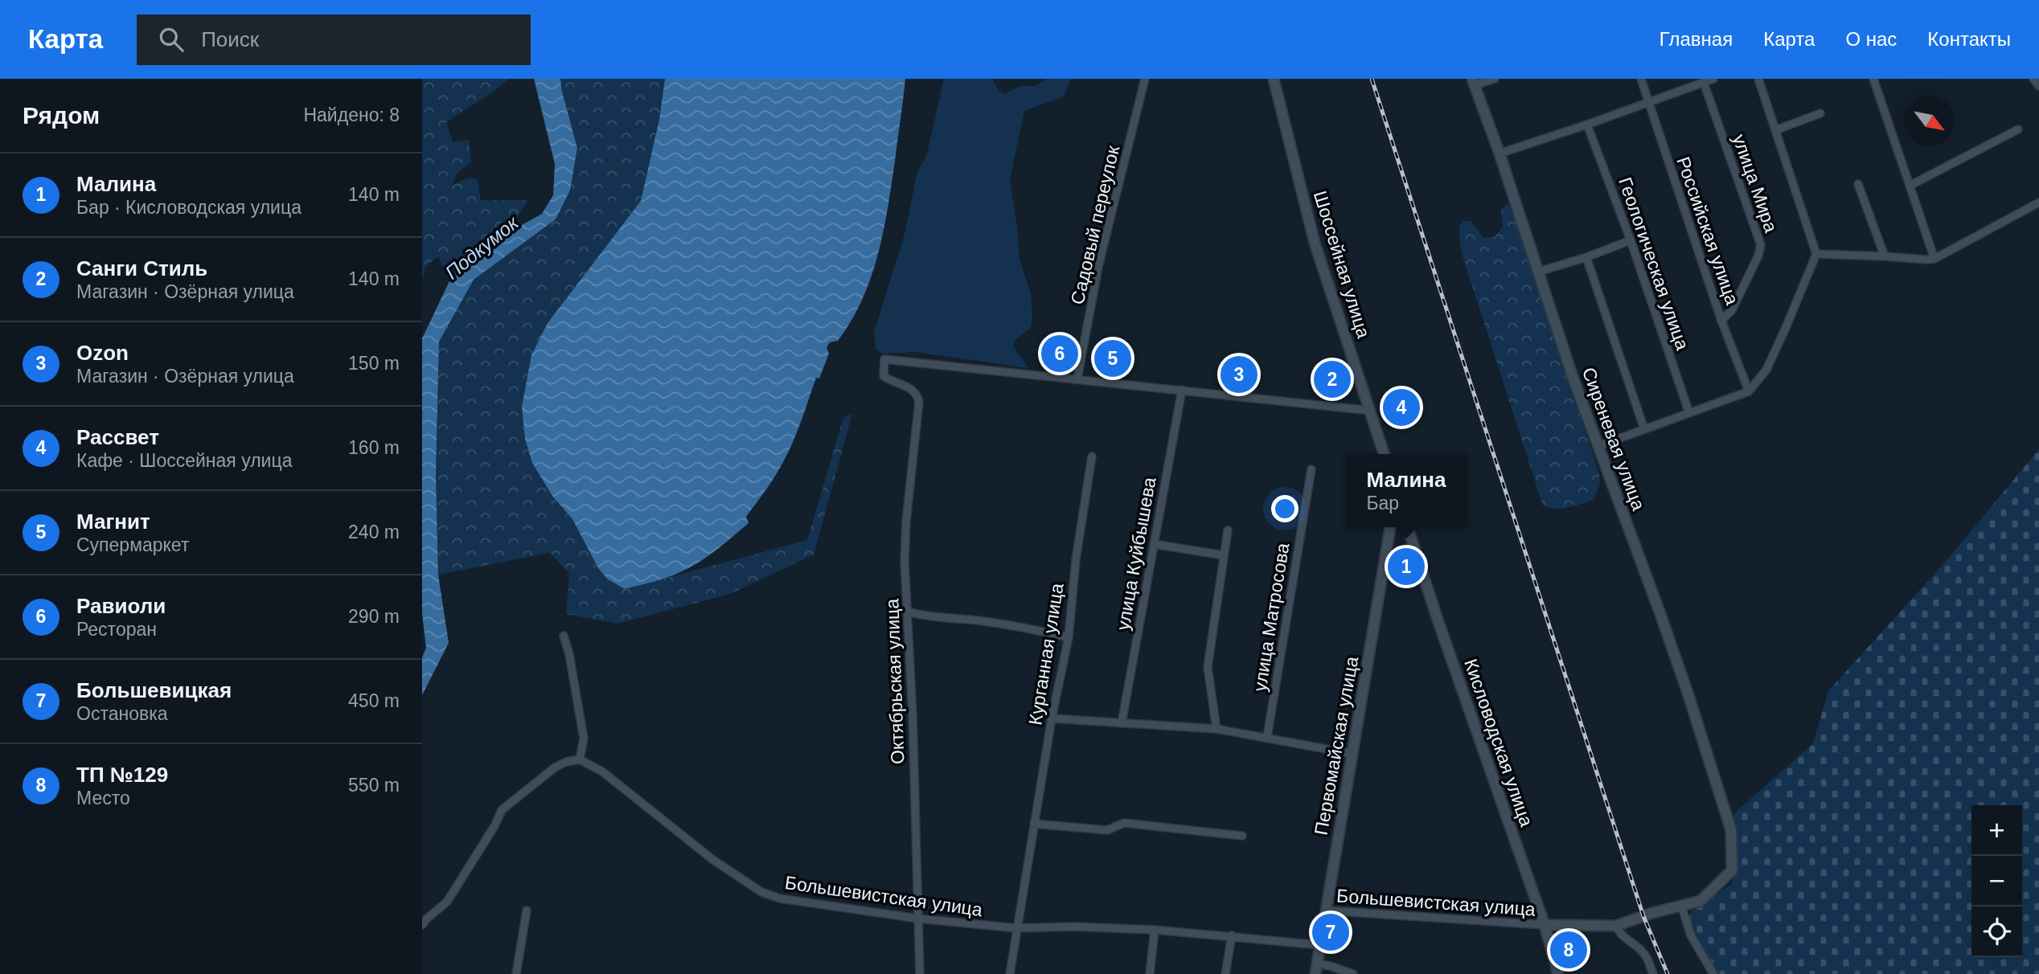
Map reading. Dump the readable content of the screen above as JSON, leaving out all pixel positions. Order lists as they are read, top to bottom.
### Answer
{
  "streets": {
    "street": [
      "улица Мира",
      "Садовый переулок",
      "Российская улица",
      "Геологическая улица",
      "Шоссейная улица",
      "Сиреневая улица",
      "улица Куйбышева",
      "улица Матросова",
      "Курганная улица",
      "Октябрьская улица",
      "Кисловодская улица",
      "Первомайская улица",
      "Большевистская улица"
    ]
  },
  "crossings": [
    ["улица Мира", "Российская улица"],
    ["Садовый переулок", "Октябрьская улица"],
    ["Сиреневая улица", "Кисловодская улица"],
    ["Сиреневая улица", "Большевистская улица"],
    ["Курганная улица", "Большевистская улица"],
    ["Октябрьская улица", "Большевистская улица"],
    ["Кисловодская улица", "Большевистская улица"],
    ["Первомайская улица", "Большевистская улица"]
  ],
  "water": ["Подкумок"],
  "north": "bottom right",
  "page": {
    "header": "Карта",
    "search": "Поиск",
    "nav": [
      "Главная",
      "Карта",
      "О нас",
      "Контакты"
    ],
    "heading": ["Рядом", "Найдено: 8"],
    "list": [
      {
        "mark": "1",
        "name": "Малина",
        "note": "Бар · Кисловодская улица",
        "value": "140 m"
      },
      {
        "mark": "2",
        "name": "Санги Стиль",
        "note": "Магазин · Озёрная улица",
        "value": "140 m"
      },
      {
        "mark": "3",
        "name": "Ozon",
        "note": "Магазин · Озёрная улица",
        "value": "150 m"
      },
      {
        "mark": "4",
        "name": "Рассвет",
        "note": "Кафе · Шоссейная улица",
        "value": "160 m"
      },
      {
        "mark": "5",
        "name": "Магнит",
        "note": "Супермаркет",
        "value": "240 m"
      },
      {
        "mark": "6",
        "name": "Равиоли",
        "note": "Ресторан",
        "value": "290 m"
      },
      {
        "mark": "7",
        "name": "Большевицкая",
        "note": "Остановка",
        "value": "450 m"
      },
      {
        "mark": "8",
        "name": "ТП №129",
        "note": "Место",
        "value": "550 m"
      }
    ],
    "pins": [
      "6",
      "5",
      "3",
      "2",
      "4",
      "1",
      "7",
      "8"
    ],
    "popup": ["Малина", "Бар"],
    "map_buttons": ["+", "−"]
  }
}
